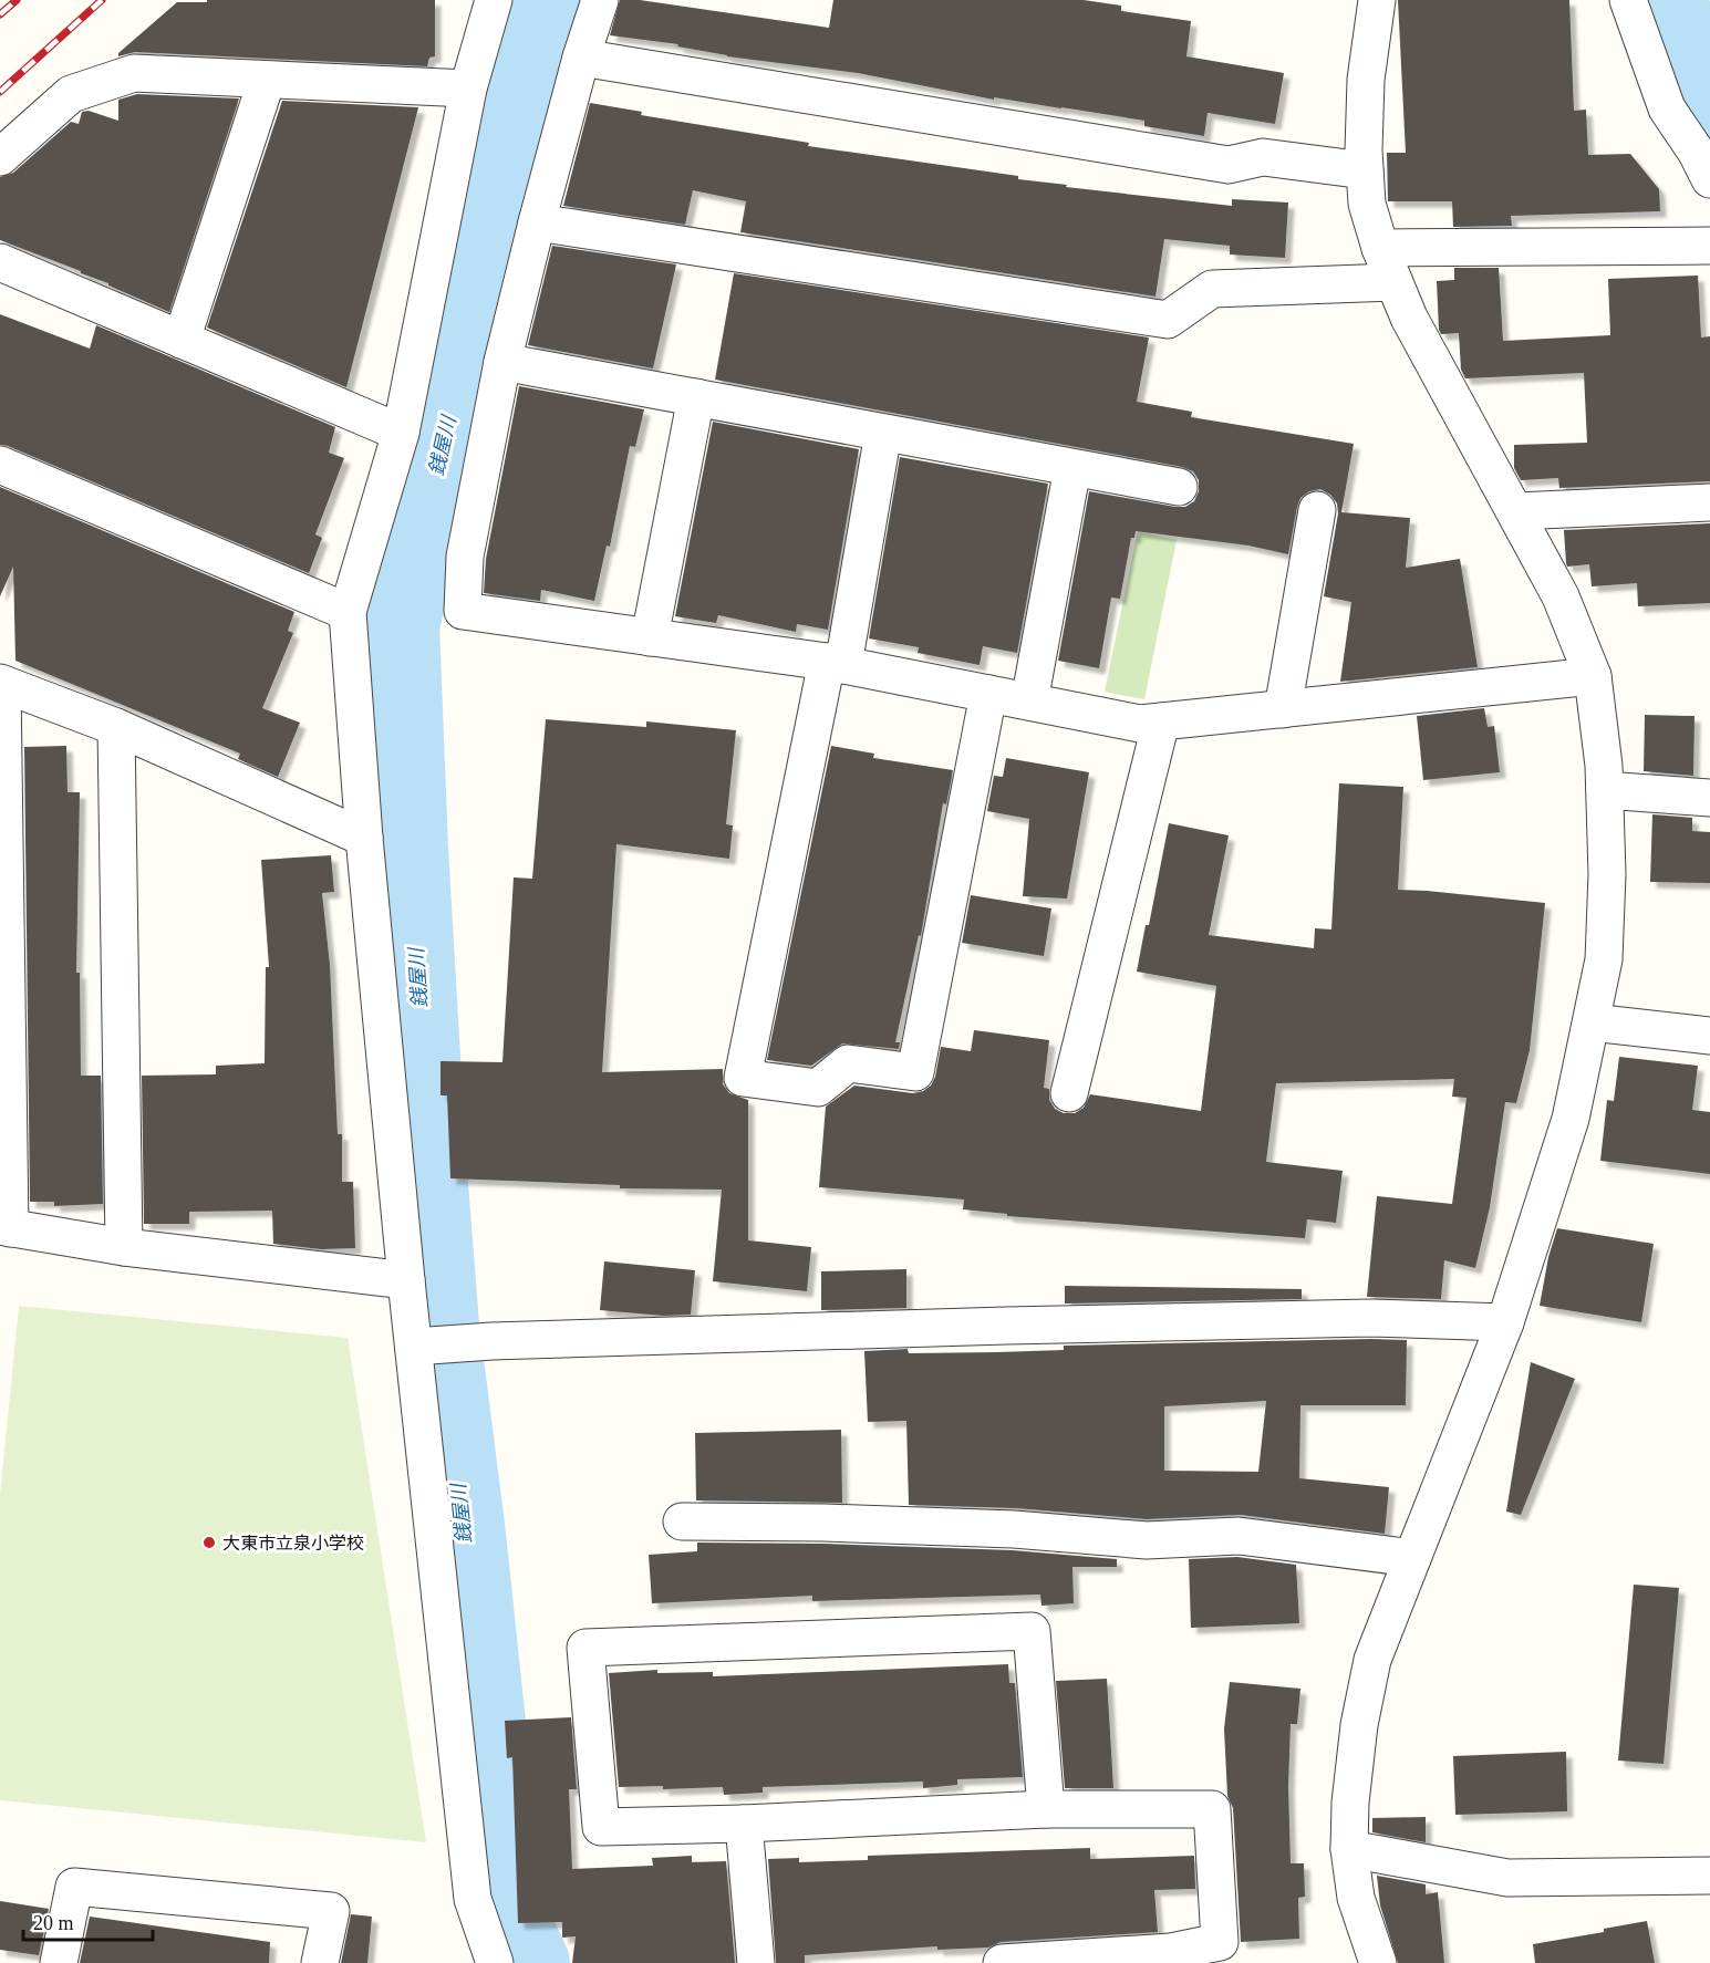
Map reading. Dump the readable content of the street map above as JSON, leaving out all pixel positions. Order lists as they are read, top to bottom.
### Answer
{
  "water": ["銭屋川"],
  "places": ["大東市立泉小学校"],
  "scale_bar": "20 m"
}
